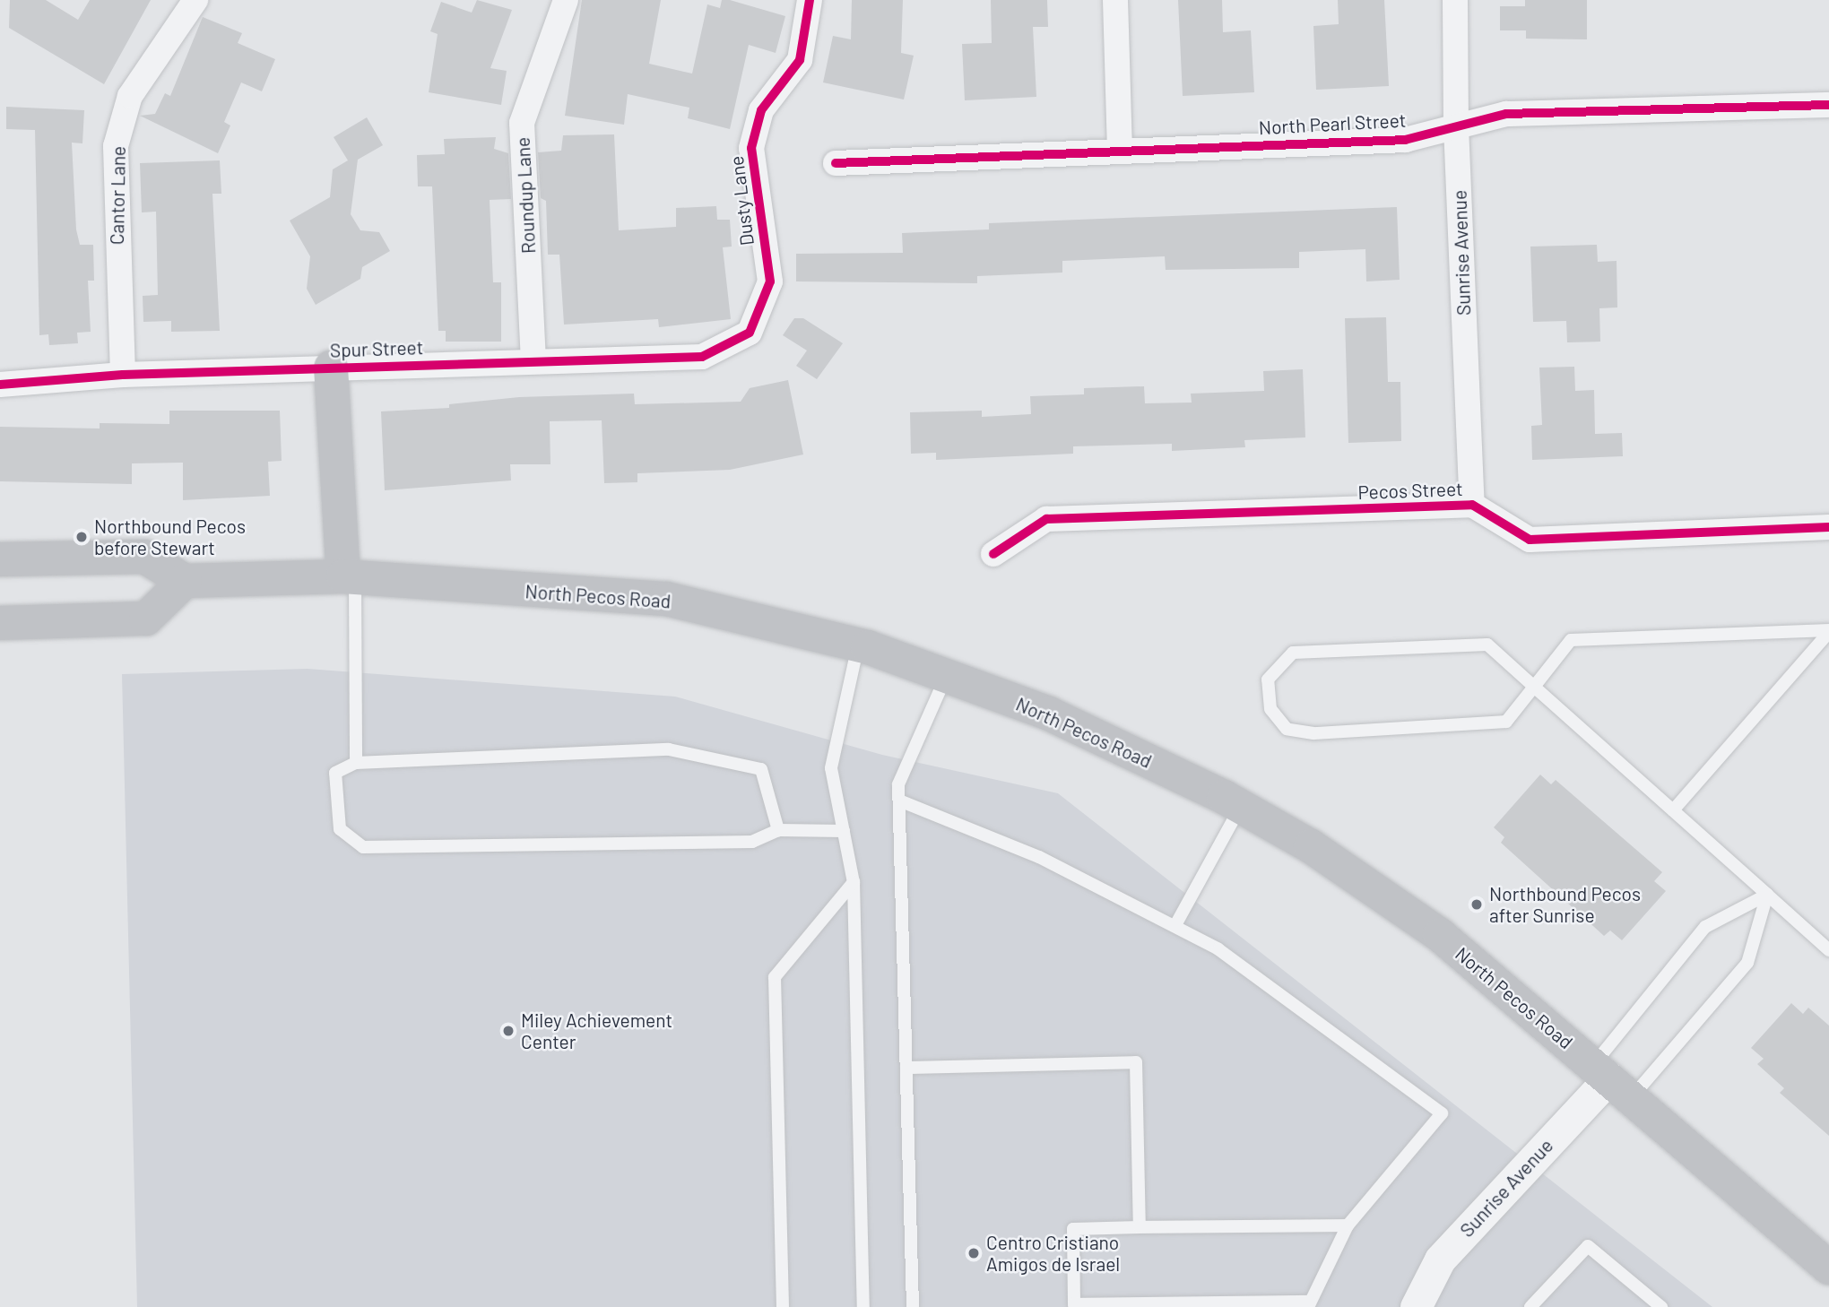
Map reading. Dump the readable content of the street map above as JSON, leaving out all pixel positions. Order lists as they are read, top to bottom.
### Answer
{
  "streets": {
    "main road": ["North Pecos Road"],
    "street": [
      "North Pearl Street",
      "Cantor Lane",
      "Roundup Lane",
      "Dusty Lane",
      "Sunrise Avenue",
      "Spur Street",
      "Pecos Street"
    ]
  },
  "crossings": [
    ["North Pearl Street", "Sunrise Avenue"],
    ["Cantor Lane", "Spur Street"],
    ["Roundup Lane", "Spur Street"],
    ["Dusty Lane", "Spur Street"],
    ["Sunrise Avenue", "Pecos Street"],
    ["Sunrise Avenue", "North Pecos Road"]
  ],
  "places": [
    "Northbound Pecos before Stewart",
    "Northbound Pecos after Sunrise",
    "Miley Achievement Center",
    "Centro Cristiano Amigos de Israel"
  ]
}
